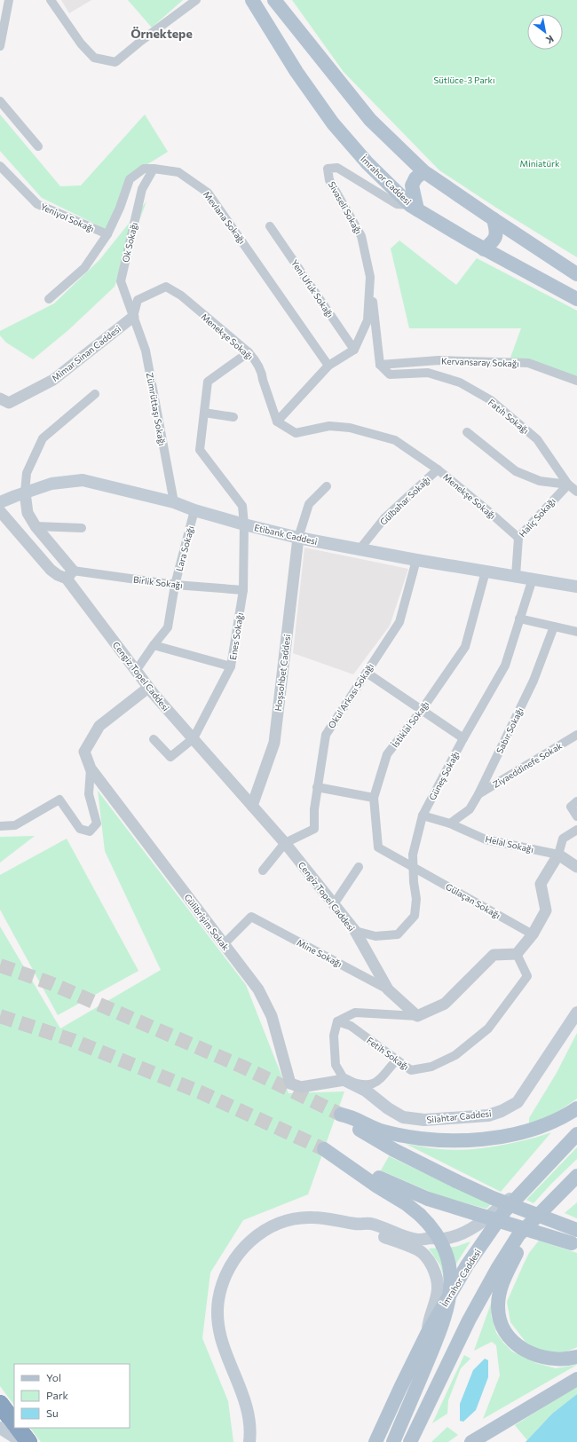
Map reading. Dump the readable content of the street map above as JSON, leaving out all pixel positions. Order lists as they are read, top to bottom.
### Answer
{
  "streets": {
    "main road": ["İmrahor Caddesi", "Etibank Caddesi", "Silahtar Caddesi"],
    "street": [
      "Sivaseli Sokağı",
      "Yeniyol Sokağı",
      "Mevlana Sokağı",
      "Ok Sokağı",
      "Yeni Ufuk Sokağı",
      "Menekşe Sokağı",
      "Mimar Sinan Caddesi",
      "Kervansaray Sokağı",
      "Zümrüttaşı Sokağı",
      "Fatıh Sokağı",
      "Gülbahar Sokağı",
      "Haliç Sokağı",
      "Lara Sokağı",
      "Birlik Sokağı",
      "Enes Sokağı",
      "Hoşsohbet Caddesi",
      "Cengiz Topel Caddesi",
      "Okul Arkası Sokağı",
      "İstiklal Sokağı",
      "Sabır Sokağı",
      "Ziyaeddinefe Sokak",
      "Güneş Sokağı",
      "Helal Sokağı",
      "Gülaçan Sokağı",
      "Gülibrişim Sokak",
      "Mine Sokağı",
      "Fetih Sokağı"
    ]
  },
  "crossings": [
    ["İmrahor Caddesi", "Sivaseli Sokağı"],
    ["Sivaseli Sokağı", "Yeni Ufuk Sokağı"],
    ["Yeniyol Sokağı", "Mevlana Sokağı"],
    ["Mevlana Sokağı", "Ok Sokağı"],
    ["Ok Sokağı", "Menekşe Sokağı"],
    ["Ok Sokağı", "Mimar Sinan Caddesi"],
    ["Ok Sokağı", "Zümrüttaşı Sokağı"],
    ["Menekşe Sokağı", "Mimar Sinan Caddesi"],
    ["Menekşe Sokağı", "Zümrüttaşı Sokağı"],
    ["Menekşe Sokağı", "Gülbahar Sokağı"],
    ["Menekşe Sokağı", "Haliç Sokağı"],
    ["Menekşe Sokağı", "Enes Sokağı"],
    ["Mimar Sinan Caddesi", "Zümrüttaşı Sokağı"],
    ["Kervansaray Sokağı", "Fatıh Sokağı"],
    ["Zümrüttaşı Sokağı", "Etibank Caddesi"],
    ["Fatıh Sokağı", "Haliç Sokağı"],
    ["Gülbahar Sokağı", "Etibank Caddesi"],
    ["Haliç Sokağı", "Etibank Caddesi"],
    ["Etibank Caddesi", "Lara Sokağı"],
    ["Etibank Caddesi", "Enes Sokağı"],
    ["Etibank Caddesi", "Hoşsohbet Caddesi"],
    ["Etibank Caddesi", "Cengiz Topel Caddesi"],
    ["Etibank Caddesi", "Okul Arkası Sokağı"],
    ["Etibank Caddesi", "İstiklal Sokağı"],
    ["Etibank Caddesi", "Güneş Sokağı"],
    ["Lara Sokağı", "Birlik Sokağı"],
    ["Lara Sokağı", "Cengiz Topel Caddesi"],
    ["Birlik Sokağı", "Enes Sokağı"],
    ["Birlik Sokağı", "Cengiz Topel Caddesi"],
    ["Enes Sokağı", "Cengiz Topel Caddesi"],
    ["Hoşsohbet Caddesi", "Cengiz Topel Caddesi"],
    ["Cengiz Topel Caddesi", "Okul Arkası Sokağı"],
    ["Cengiz Topel Caddesi", "Güneş Sokağı"],
    ["Cengiz Topel Caddesi", "Gülibrişim Sokak"],
    ["Cengiz Topel Caddesi", "Mine Sokağı"],
    ["İstiklal Sokağı", "Güneş Sokağı"],
    ["İstiklal Sokağı", "Gülaçan Sokağı"],
    ["Sabır Sokağı", "Ziyaeddinefe Sokak"],
    ["Sabır Sokağı", "Helal Sokağı"],
    ["Güneş Sokağı", "Helal Sokağı"],
    ["Güneş Sokağı", "Gülaçan Sokağı"],
    ["Gülibrişim Sokak", "Mine Sokağı"],
    ["Gülibrişim Sokak", "Fetih Sokağı"],
    ["Gülibrişim Sokak", "Silahtar Caddesi"]
  ],
  "districts": ["Örnektepe"],
  "parks": ["Sütlüce-3 Parkı", "Miniatürk"],
  "legend": ["Yol", "Park", "Su"],
  "north": "bottom right"
}
